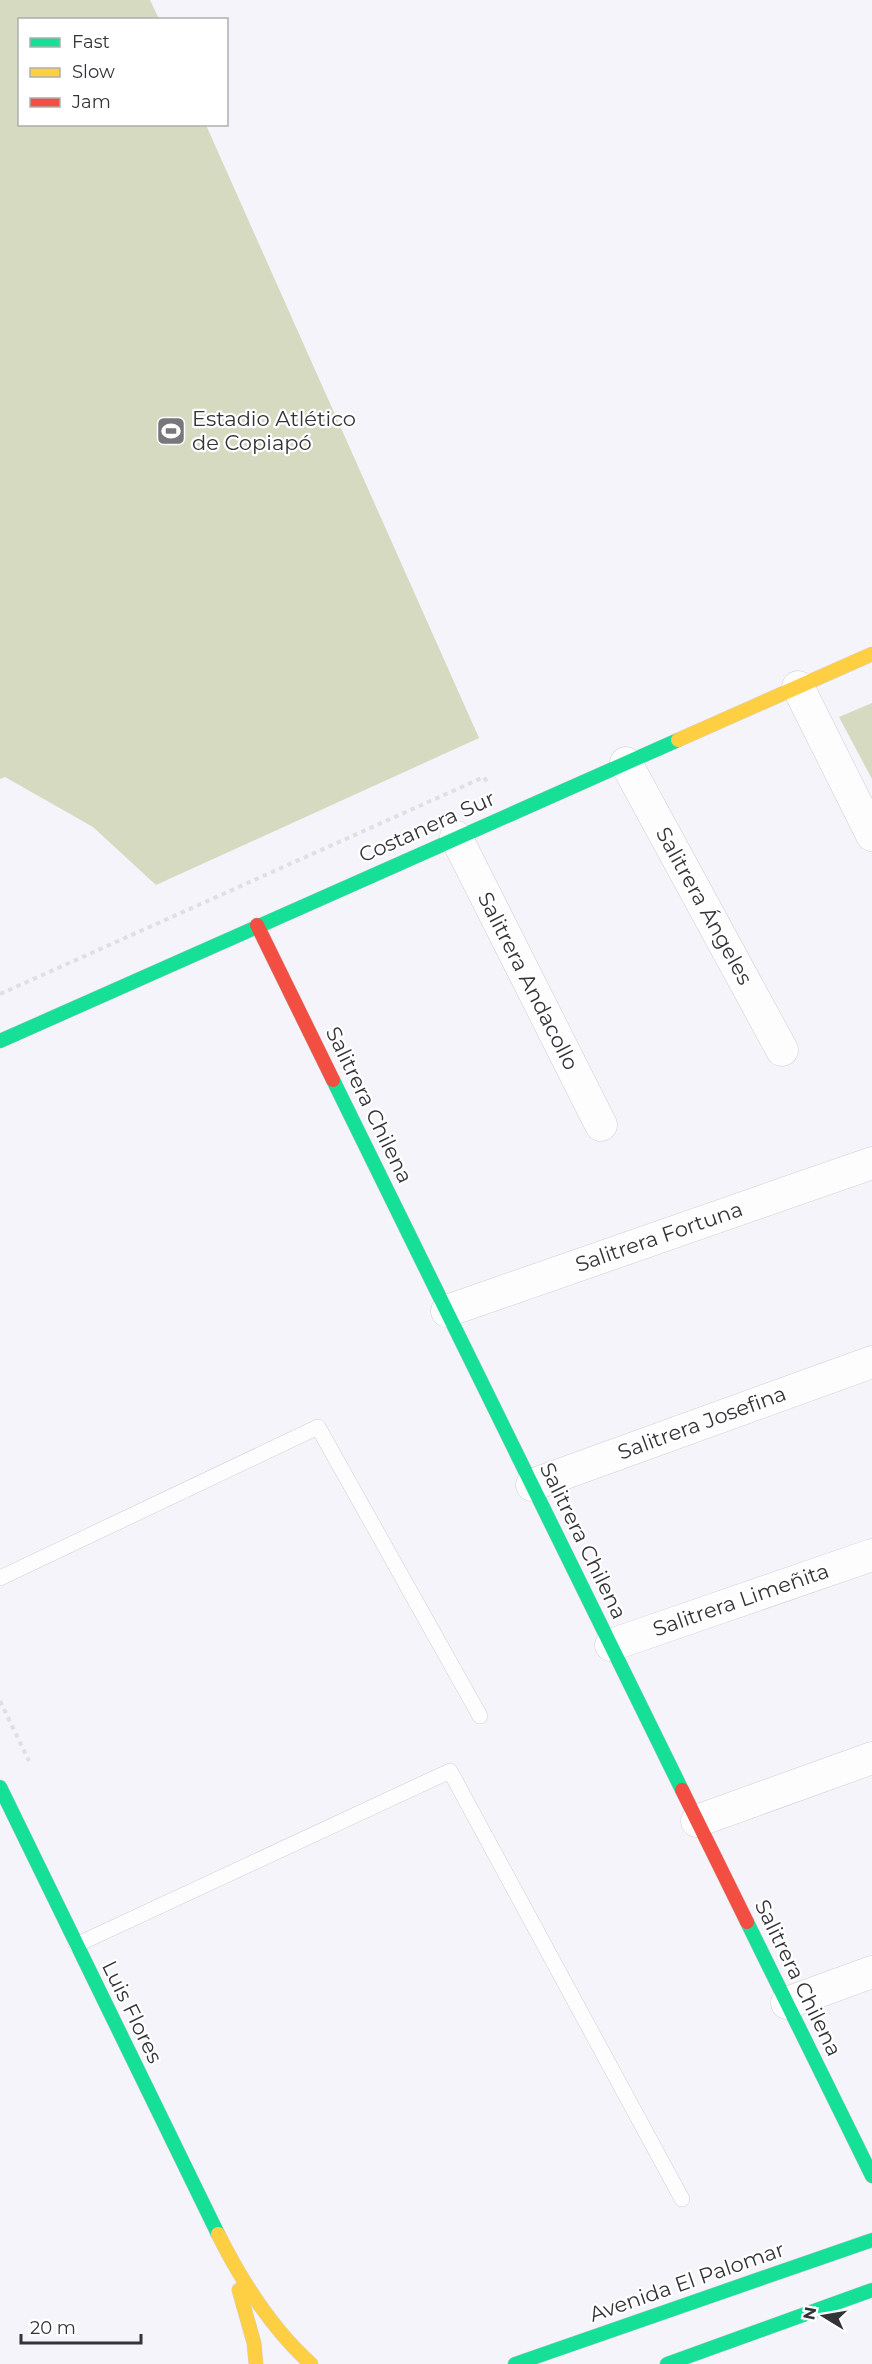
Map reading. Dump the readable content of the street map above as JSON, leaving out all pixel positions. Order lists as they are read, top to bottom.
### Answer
{
  "streets": {
    "street": [
      "Costanera Sur",
      "Salitrera Ángeles",
      "Salitrera Andacollo",
      "Salitrera Chilena",
      "Salitrera Fortuna",
      "Salitrera Josefina",
      "Salitrera Limeñita",
      "Luis Flores",
      "Avenida El Palomar"
    ]
  },
  "crossings": [
    ["Costanera Sur", "Salitrera Ángeles"],
    ["Costanera Sur", "Salitrera Andacollo"],
    ["Costanera Sur", "Salitrera Chilena"],
    ["Salitrera Chilena", "Salitrera Fortuna"],
    ["Salitrera Chilena", "Salitrera Josefina"],
    ["Salitrera Chilena", "Salitrera Limeñita"]
  ],
  "places": {
    "sports": ["Estadio Atlético de Copiapó"]
  },
  "legend": ["Fast", "Slow", "Jam"],
  "scale_bar": "20 m",
  "north": "left"
}
